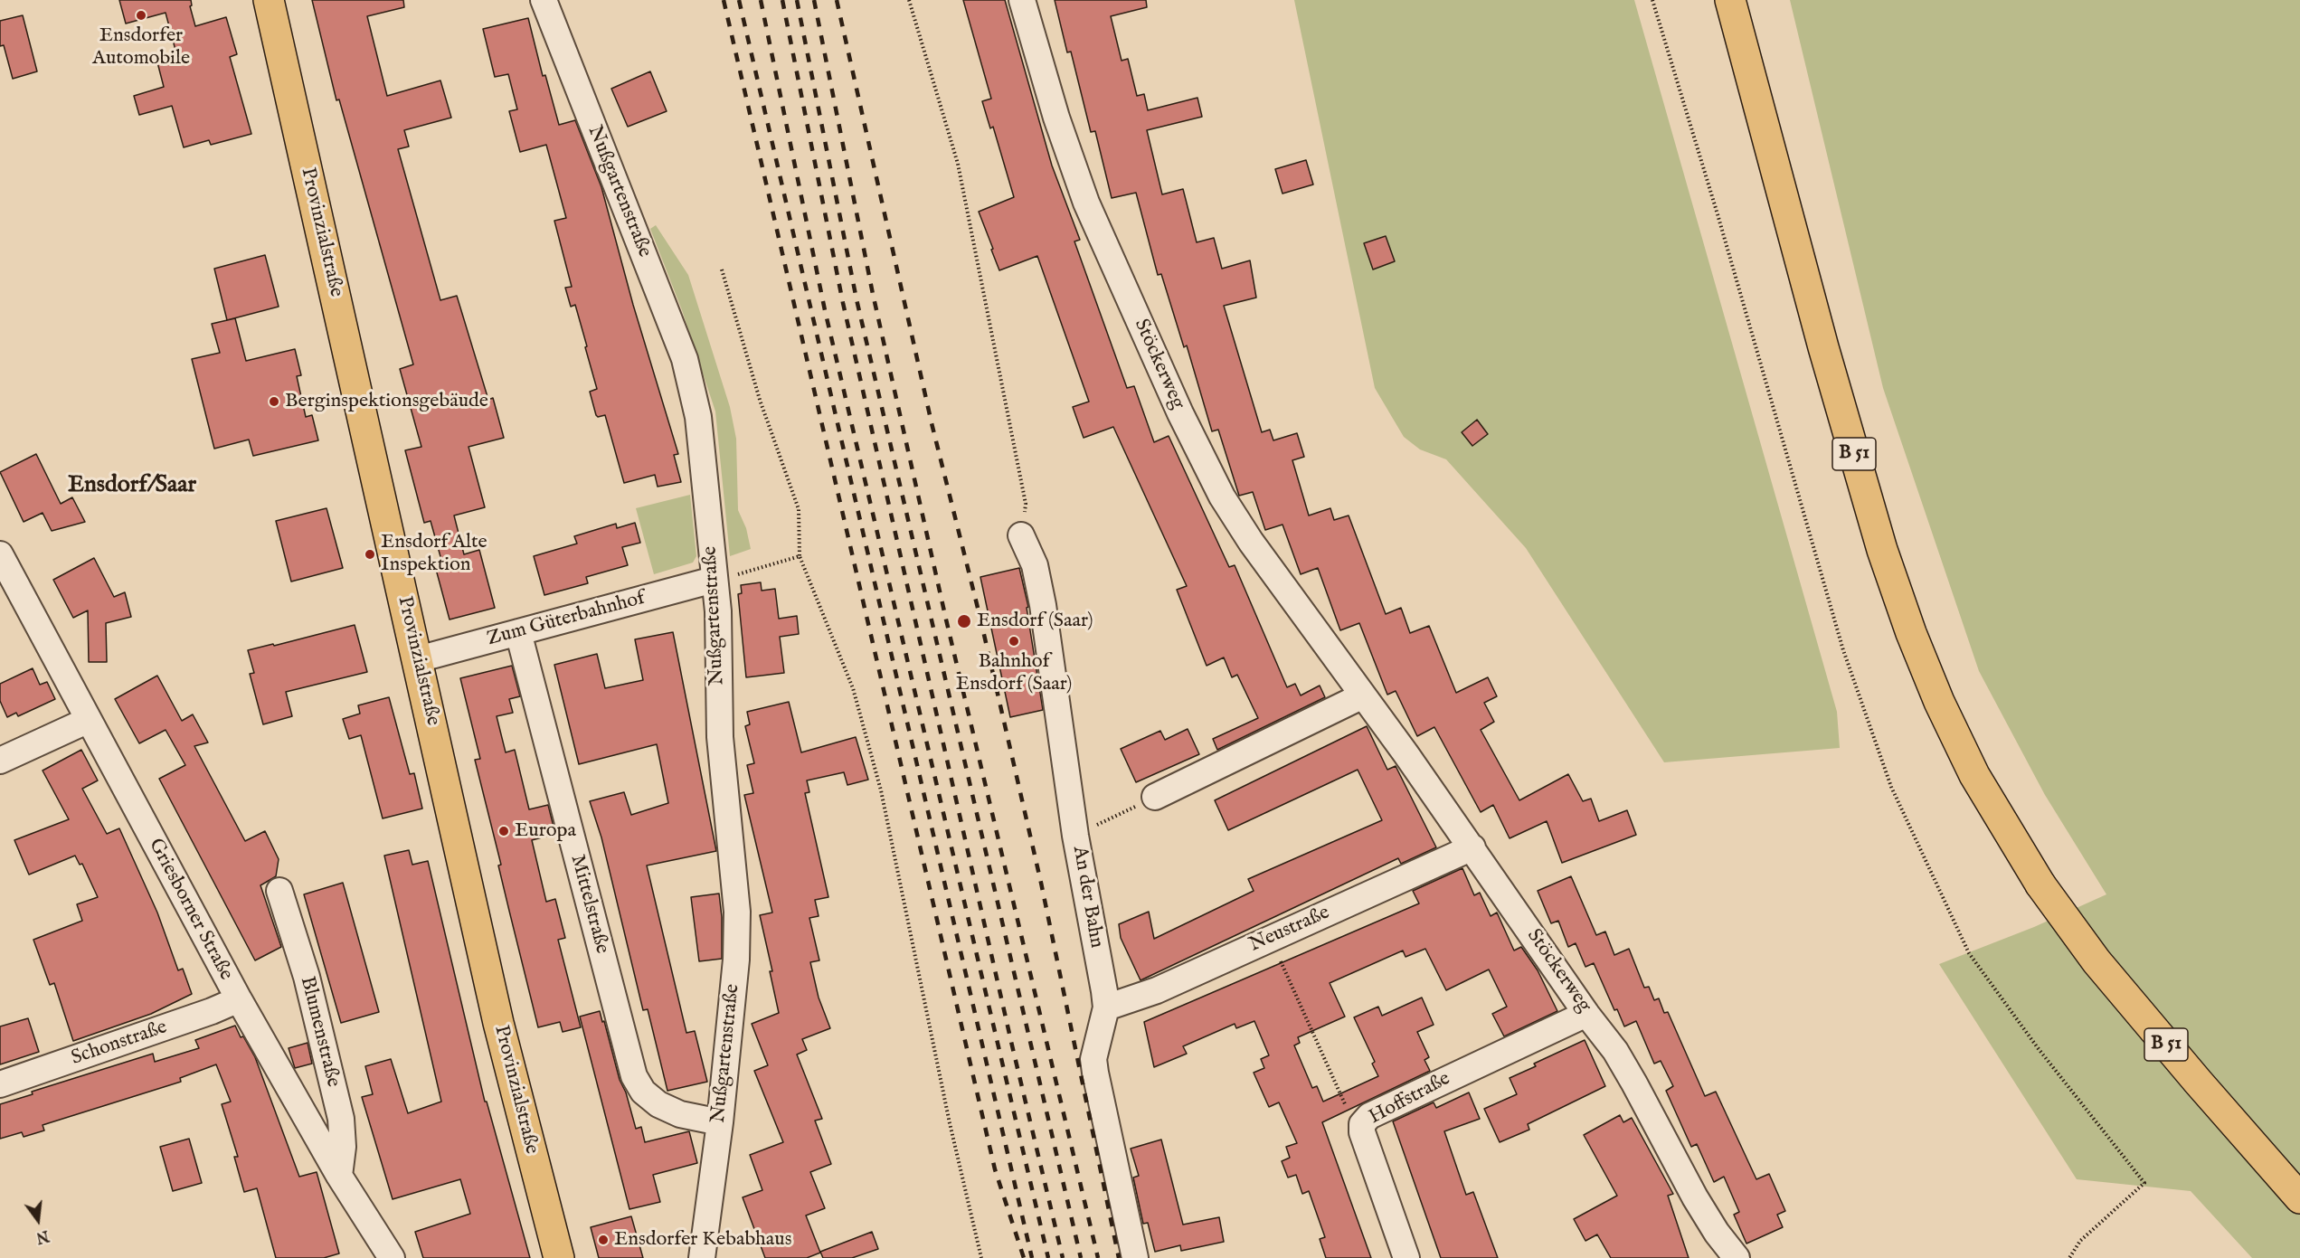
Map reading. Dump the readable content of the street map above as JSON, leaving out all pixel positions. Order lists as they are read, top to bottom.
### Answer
{
  "streets": {
    "main road": ["Provinzialstraße", "B 51"],
    "street": [
      "Nußgartenstraße",
      "Stöckerweg",
      "Zum Güterbahnhof",
      "An der Bahn",
      "Mittelstraße",
      "Griesborner Straße",
      "Neustraße",
      "Blumenstraße",
      "Schonstraße",
      "Hoffstraße"
    ]
  },
  "crossings": [
    ["Nußgartenstraße", "Zum Güterbahnhof"],
    ["Nußgartenstraße", "Mittelstraße"],
    ["Provinzialstraße", "Zum Güterbahnhof"],
    ["Stöckerweg", "Neustraße"],
    ["Stöckerweg", "Hoffstraße"],
    ["Zum Güterbahnhof", "Mittelstraße"],
    ["An der Bahn", "Neustraße"],
    ["Griesborner Straße", "Blumenstraße"],
    ["Griesborner Straße", "Schonstraße"]
  ],
  "districts": ["Ensdorf/Saar"],
  "places": [
    "Ensdorfer Automobile",
    "Berginspektionsgebäude",
    "Ensdorf Alte Inspektion",
    "Ensdorf (Saar)",
    "Bahnhof Ensdorf (Saar)",
    "Europa",
    "Ensdorfer Kebabhaus"
  ],
  "north": "bottom"
}
